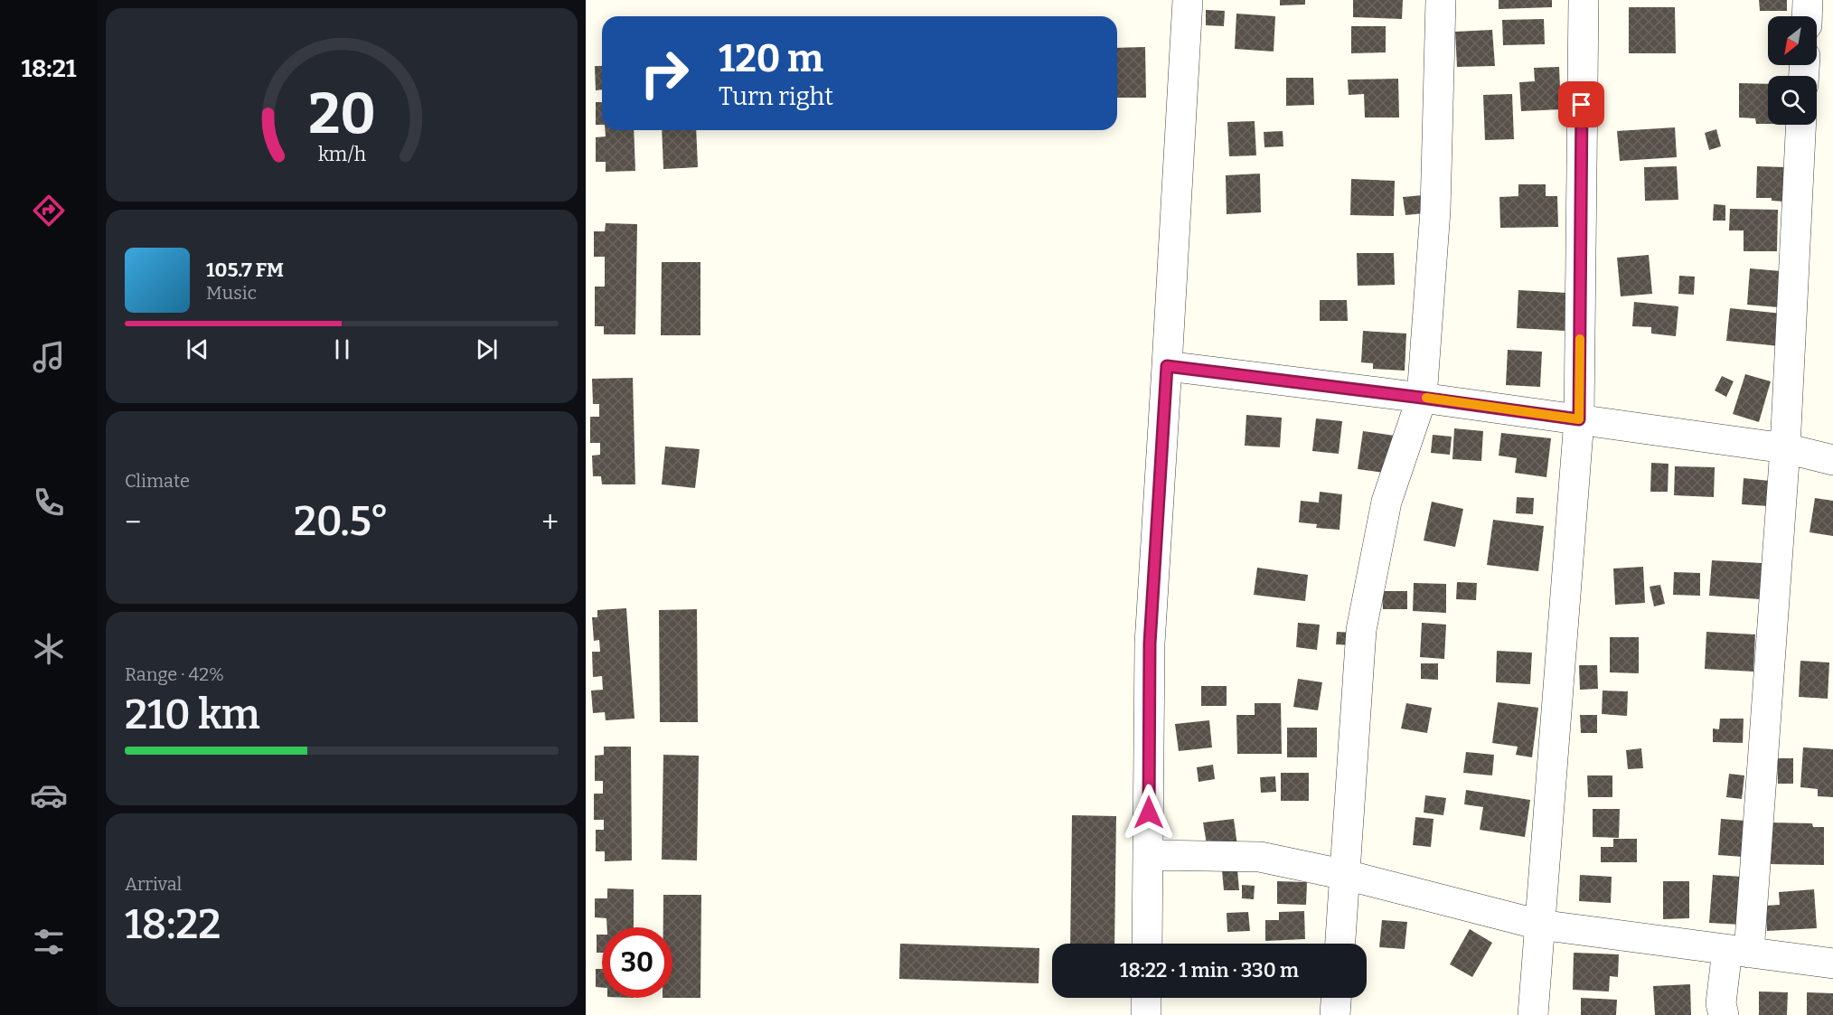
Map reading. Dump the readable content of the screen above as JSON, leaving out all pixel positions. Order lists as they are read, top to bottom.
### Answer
{
  "north": "bottom left",
  "page": {
    "tabs": "18:21",
    "turn": ["120 m", "Turn right"],
    "song": ["105.7 FM", "Music"],
    "tile": [
      "Climate",
      ["Range · 42%", "210 km"],
      ["Arrival", "18:22"]
    ],
    "heat": ["−", "20.5°", "+"],
    "limit": "30",
    "trip": "18:22 · 1 min · 330 m",
    "gauge": ["20", "km/h"]
  }
}
